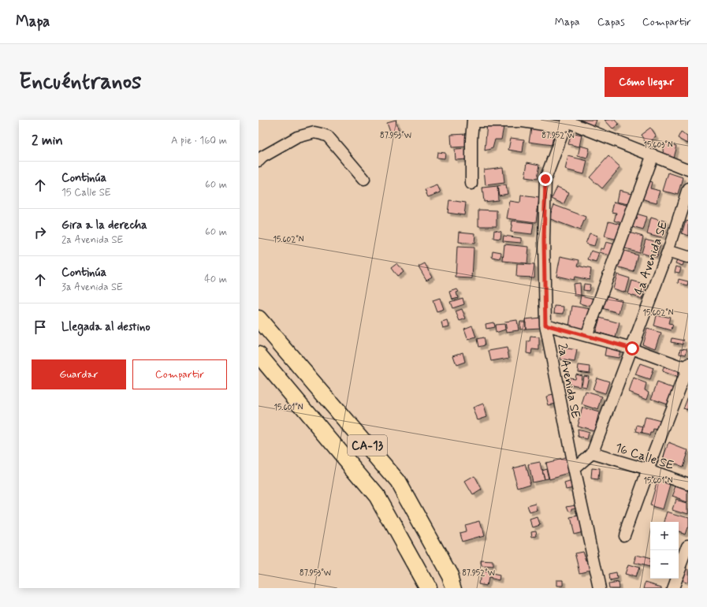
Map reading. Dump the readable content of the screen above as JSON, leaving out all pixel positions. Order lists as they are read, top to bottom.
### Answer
{
  "streets": {
    "highway": ["CA-13"],
    "street": ["4a Avenida SE", "2a Avenida SE", "16 Calle SE"]
  },
  "crossings": [
    ["4a Avenida SE", "2a Avenida SE"],
    ["4a Avenida SE", "16 Calle SE"]
  ],
  "page": {
    "header": "Mapa",
    "nav": ["Mapa", "Capas", "Compartir"],
    "buttons": [
      "Cómo llegar",
      ["Guardar", "Compartir"]
    ],
    "title": "Encuéntranos",
    "heading": ["2 min", "A pie · 160 m"],
    "list": [
      ["Continúa", "15 Calle SE", "60 m"],
      ["Gira a la derecha", "2a Avenida SE", "60 m"],
      ["Continúa", "3a Avenida SE", "40 m"],
      "Llegada al destino"
    ],
    "map_buttons": ["+", "−"]
  },
  "coordinates": [
    "87.953°W",
    "87.952°W",
    "15.603°N",
    "15.602°N",
    "15.601°N"
  ]
}
